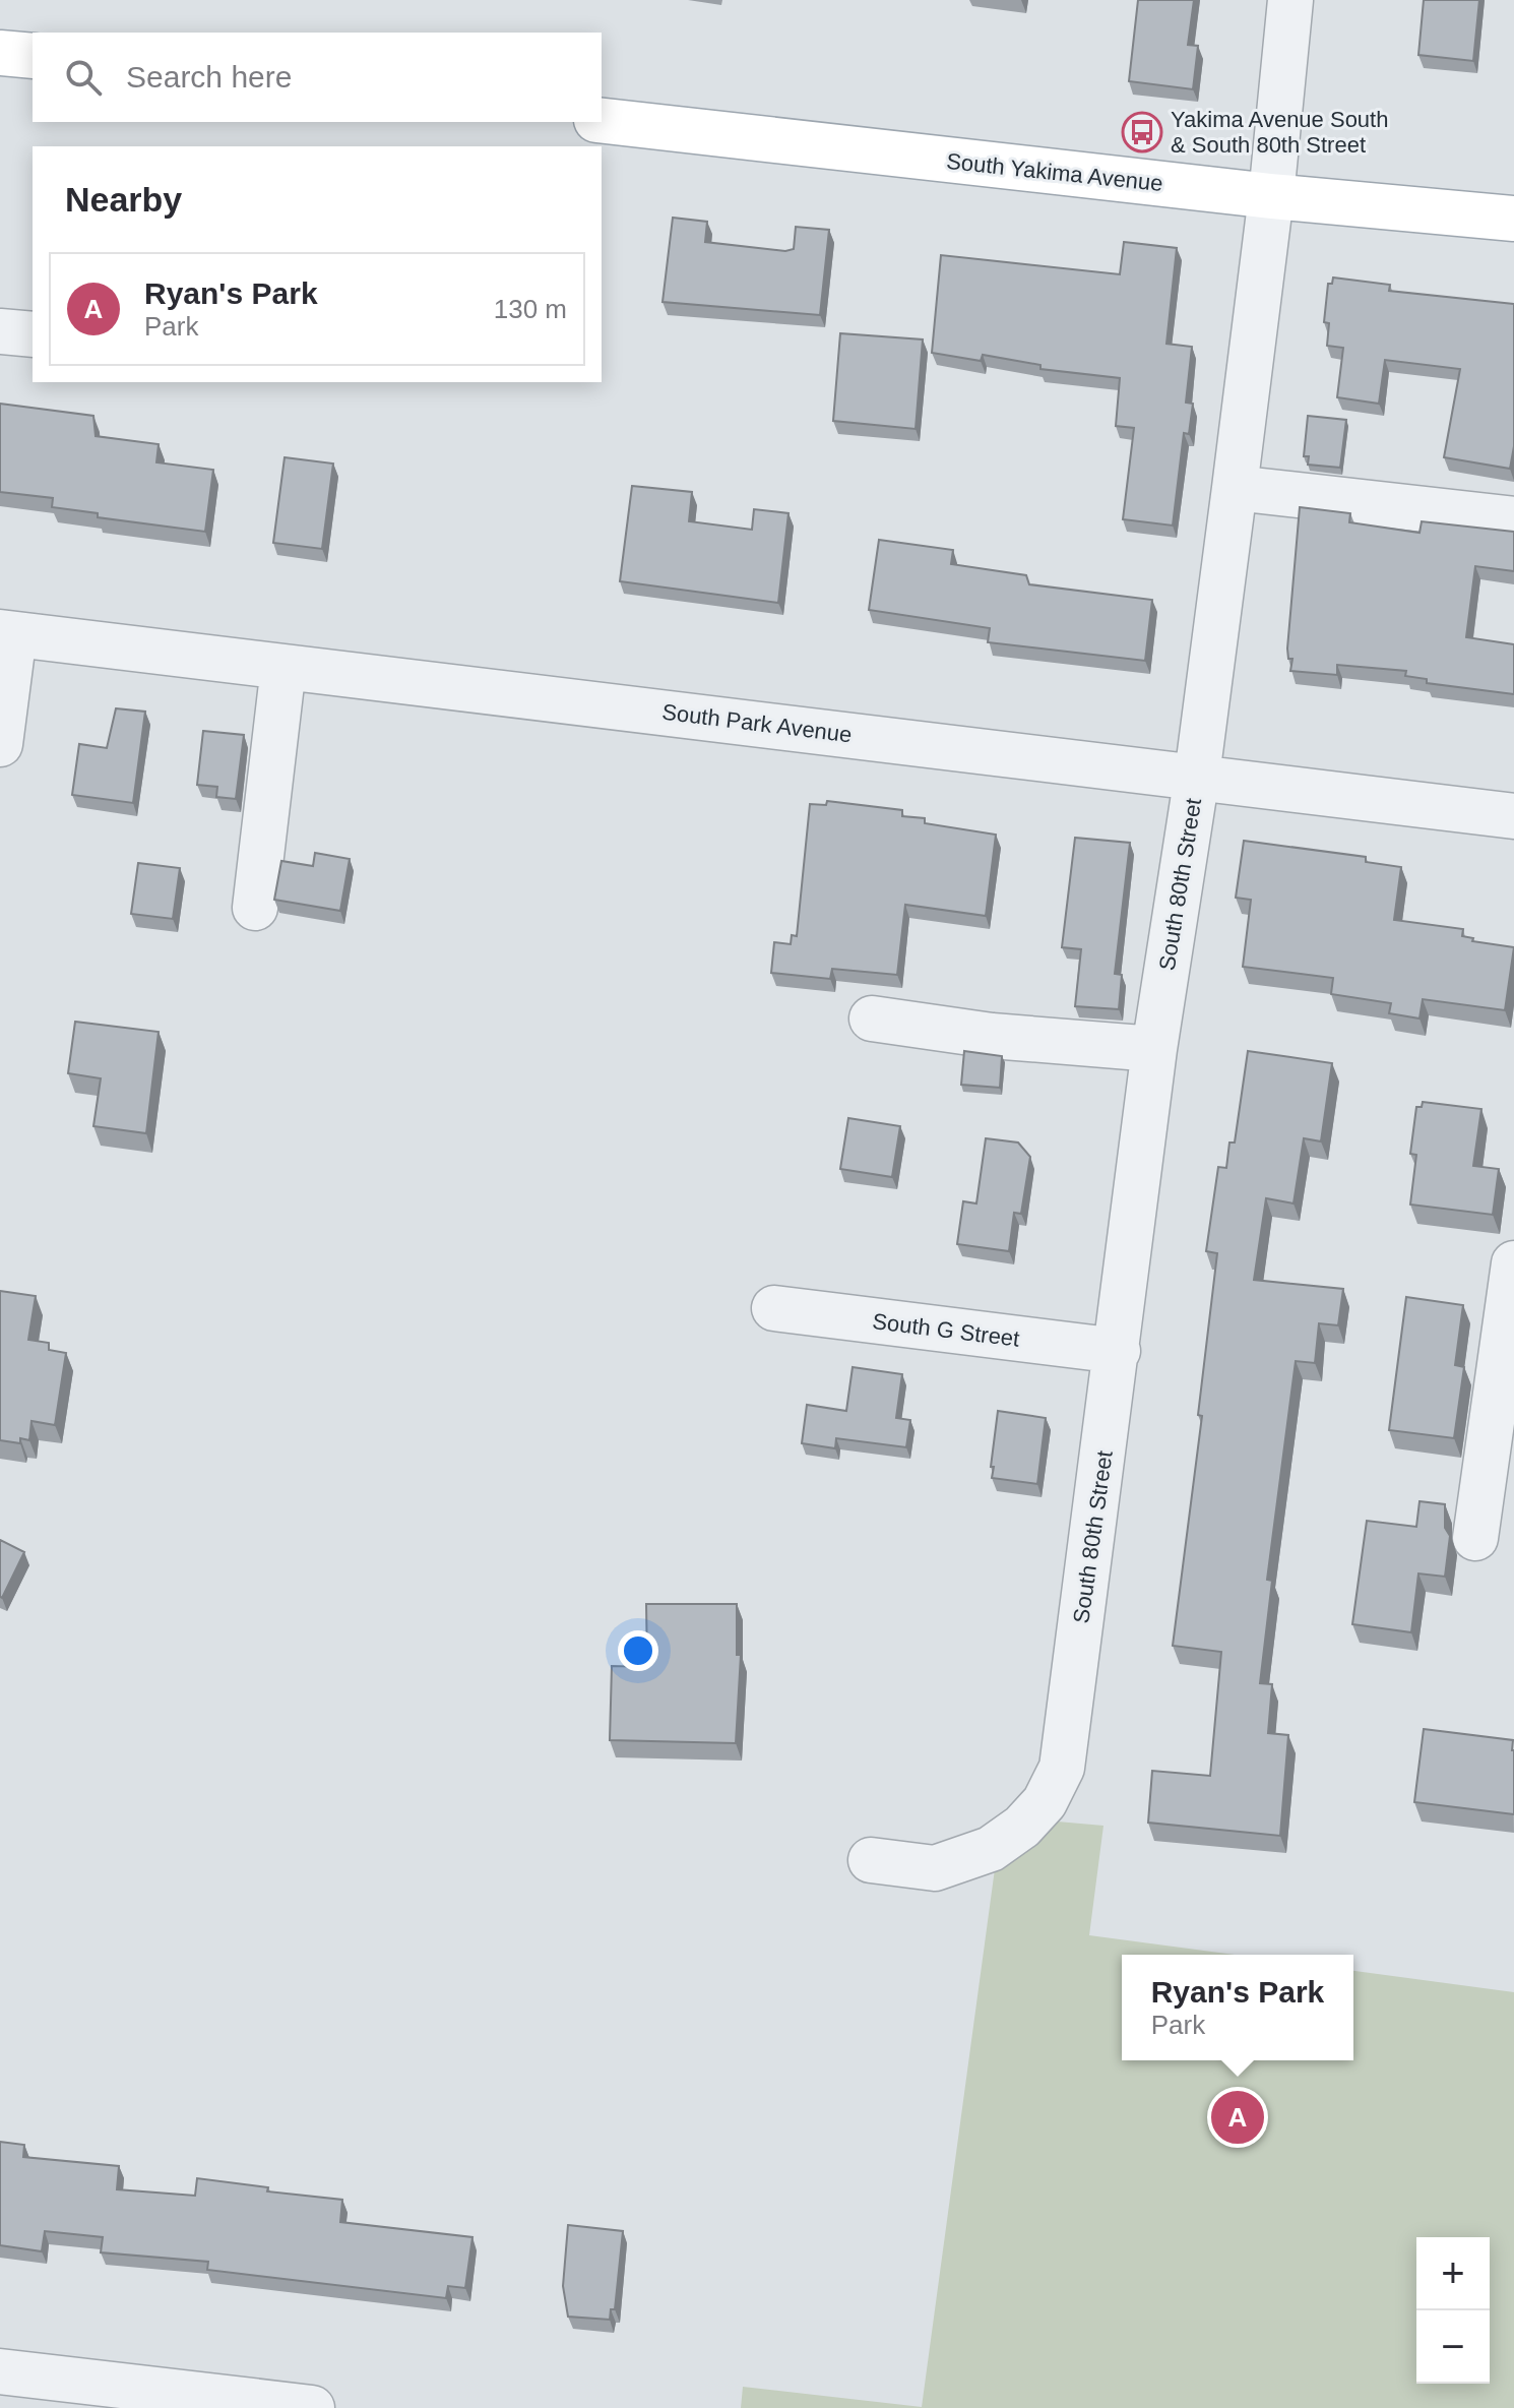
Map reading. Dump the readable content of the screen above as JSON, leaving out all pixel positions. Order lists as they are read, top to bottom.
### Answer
{
  "streets": {
    "main road": ["South Yakima Avenue"],
    "street": ["South Park Avenue", "South 80th Street", "South G Street"]
  },
  "crossings": [
    ["South Yakima Avenue", "South 80th Street"],
    ["South Park Avenue", "South 80th Street"],
    ["South 80th Street", "South G Street"]
  ],
  "places": {
    "bus stop": ["Yakima Avenue South & South 80th Street"]
  },
  "page": {
    "search": "Search here",
    "heading": "Nearby",
    "list": [
      {
        "mark": "A",
        "name": "Ryan's Park",
        "note": "Park",
        "value": "130 m"
      }
    ],
    "popup": ["Ryan's Park", "Park"],
    "pins": "A",
    "map_buttons": ["+", "−"]
  }
}
